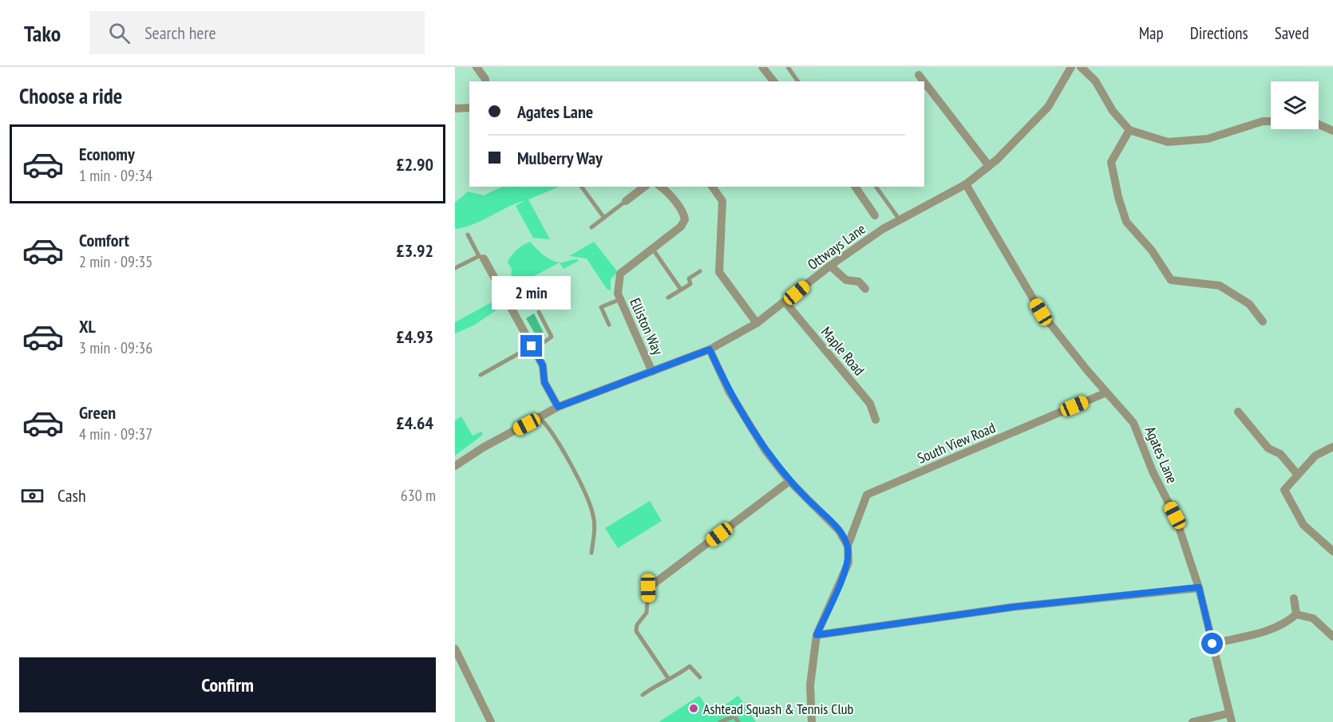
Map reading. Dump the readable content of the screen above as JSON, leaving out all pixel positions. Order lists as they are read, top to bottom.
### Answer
{
  "streets": {
    "street": [
      "Ottways Lane",
      "Elliston Way",
      "Maple Road",
      "South View Road",
      "Agates Lane"
    ]
  },
  "crossings": [
    ["Ottways Lane", "Elliston Way"],
    ["Ottways Lane", "Maple Road"],
    ["Ottways Lane", "Agates Lane"],
    ["South View Road", "Agates Lane"]
  ],
  "places": ["Ashtead Squash & Tennis Club"],
  "page": {
    "header": "Tako",
    "search": "Search here",
    "nav": ["Map", "Directions", "Saved"],
    "heading": "Choose a ride",
    "banner": ["Agates Lane", "Mulberry Way"],
    "list": [
      {
        "name": "Economy",
        "note": "1 min · 09:34",
        "value": "£2.90"
      },
      {
        "name": "Comfort",
        "note": "2 min · 09:35",
        "value": "£3.92"
      },
      {
        "name": "XL",
        "note": "3 min · 09:36",
        "value": "£4.93"
      },
      {
        "name": "Green",
        "note": "4 min · 09:37",
        "value": "£4.64"
      }
    ],
    "bubble": "2 min",
    "pay": ["Cash", "630 m"],
    "buttons": "Confirm"
  }
}
